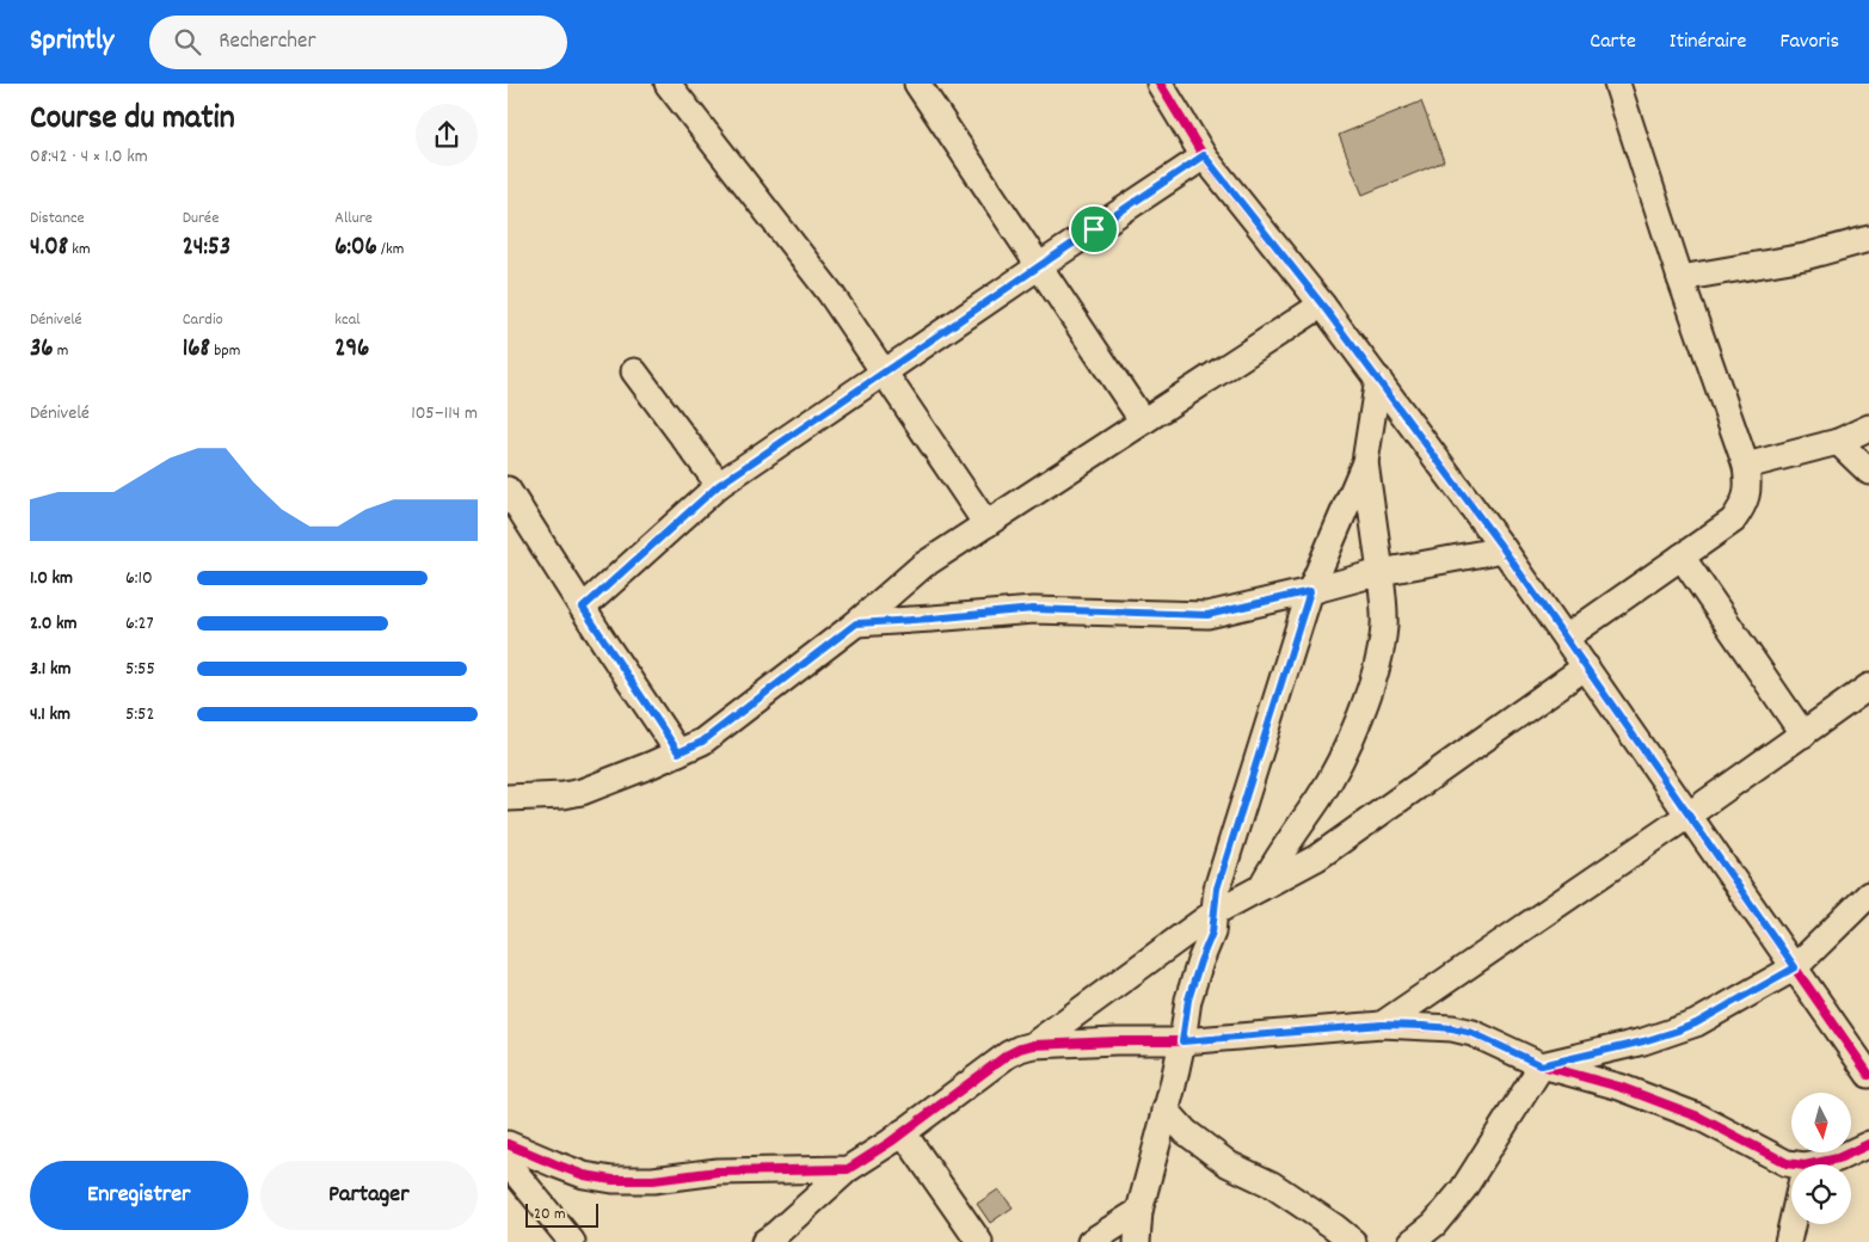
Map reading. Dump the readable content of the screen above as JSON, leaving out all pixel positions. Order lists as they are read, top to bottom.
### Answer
{
  "scale_bar": "20 m",
  "north": "bottom",
  "page": {
    "header": "Sprintly",
    "search": "Rechercher",
    "nav": ["Carte", "Itinéraire", "Favoris"],
    "heading": ["Course du matin", "08:42 · 4 × 1.0 km"],
    "stats": [
      ["Distance", "4.08 km"],
      ["Durée", "24:53"],
      ["Allure", "6:06 /km"],
      ["Dénivelé", "36 m"],
      ["Cardio", "168 bpm"],
      ["kcal", "296"]
    ],
    "chart": ["Dénivelé", "105–114 m"],
    "list": [
      {
        "name": "1.0 km",
        "note": "6:10"
      },
      {
        "name": "2.0 km",
        "note": "6:27"
      },
      {
        "name": "3.1 km",
        "note": "5:55"
      },
      {
        "name": "4.1 km",
        "note": "5:52"
      }
    ],
    "buttons": ["Enregistrer", "Partager"],
    "scale": "20 m"
  }
}
